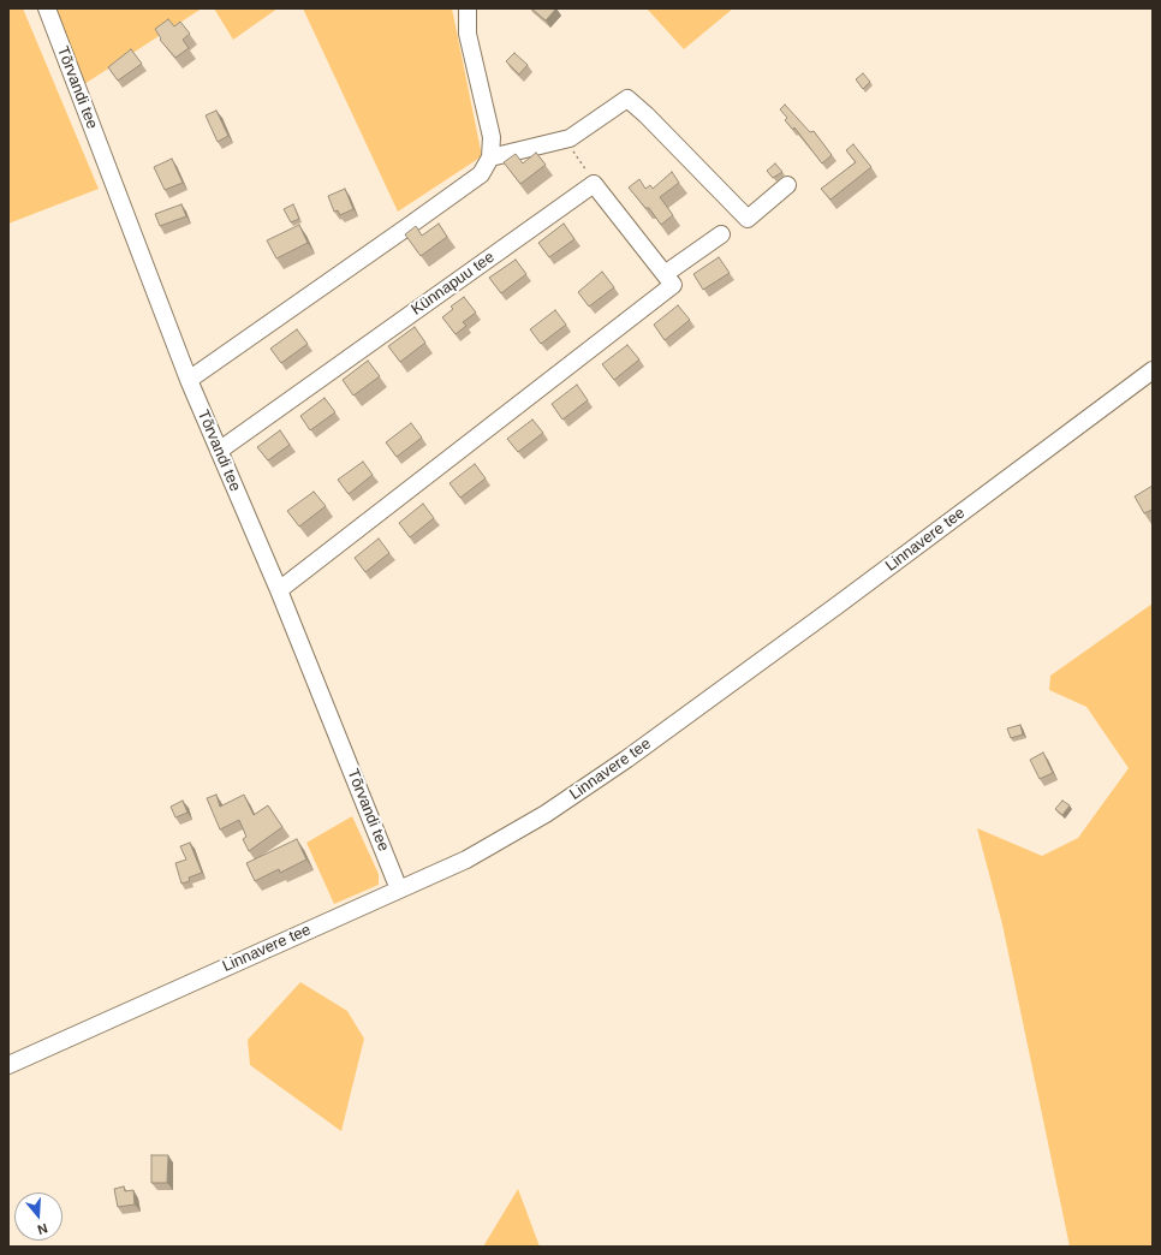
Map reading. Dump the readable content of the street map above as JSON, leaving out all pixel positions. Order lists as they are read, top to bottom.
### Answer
{
  "streets": {
    "street": ["Tõrvandi tee", "Künnapuu tee", "Linnavere tee"]
  },
  "crossings": [
    ["Tõrvandi tee", "Künnapuu tee"],
    ["Tõrvandi tee", "Linnavere tee"]
  ],
  "north": "bottom"
}
